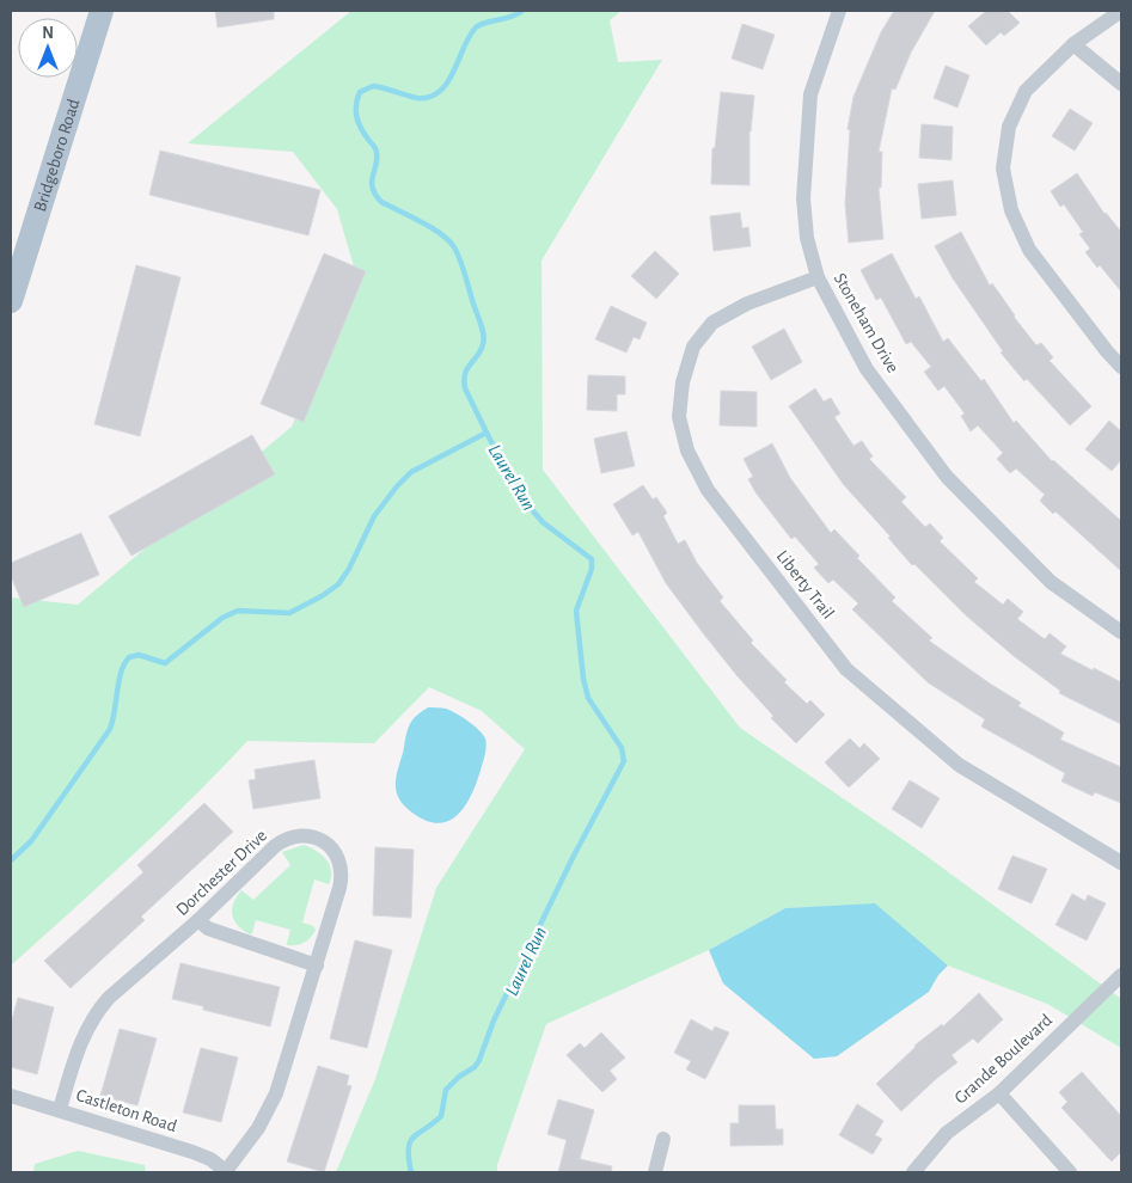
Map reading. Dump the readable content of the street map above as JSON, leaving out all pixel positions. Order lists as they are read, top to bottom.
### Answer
{
  "streets": {
    "main road": ["Bridgeboro Road"],
    "street": [
      "Stoneham Drive",
      "Liberty Trail",
      "Dorchester Drive",
      "Grande Boulevard",
      "Castleton Road"
    ]
  },
  "crossings": [
    ["Stoneham Drive", "Liberty Trail"],
    ["Dorchester Drive", "Castleton Road"]
  ],
  "water": ["Laurel Run"],
  "north": "top"
}
